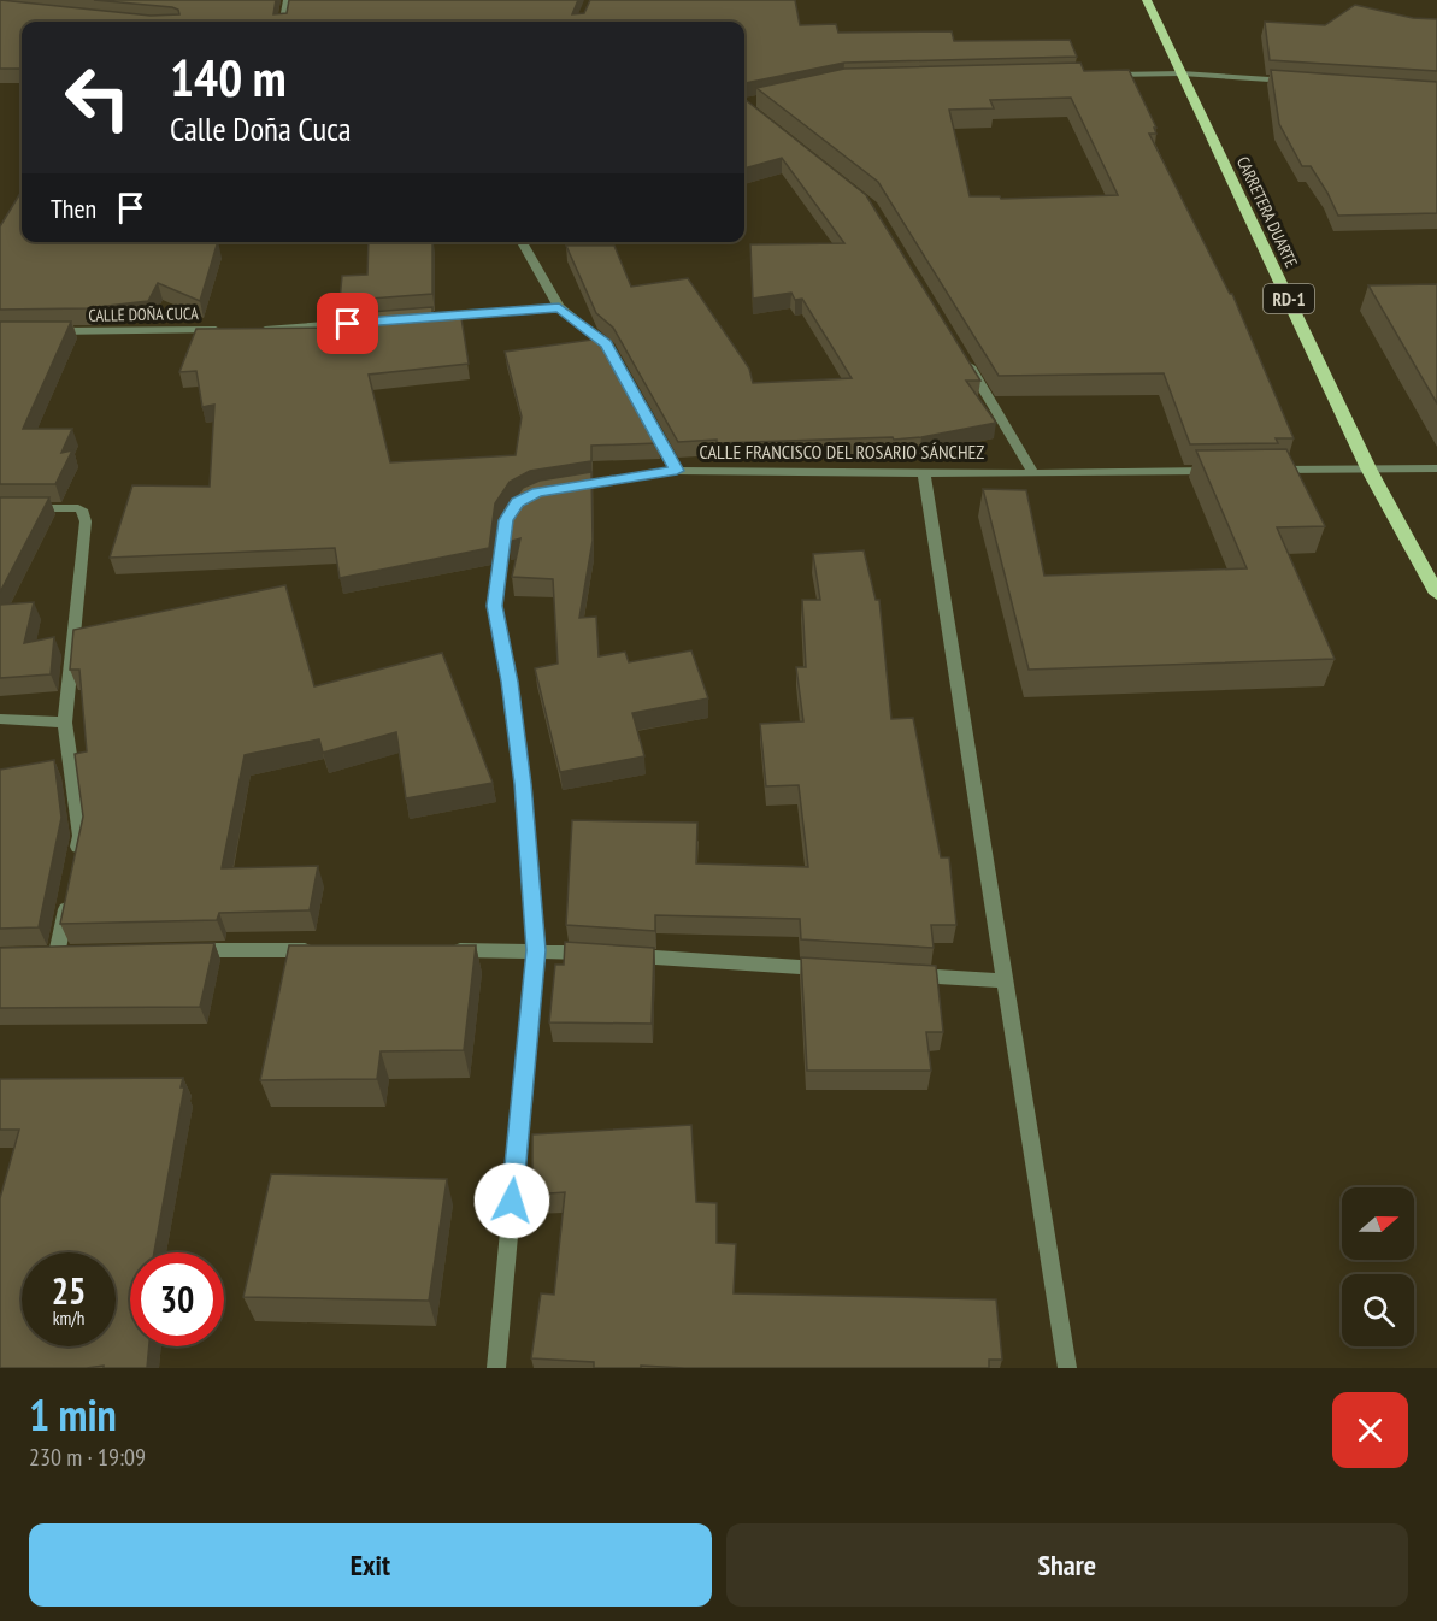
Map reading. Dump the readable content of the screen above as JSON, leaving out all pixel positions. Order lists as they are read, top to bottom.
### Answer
{
  "streets": {
    "main road": ["CARRETERA DUARTE", "RD-1"],
    "street": ["CALLE DOÑA CUCA", "CALLE FRANCISCO DEL ROSARIO SÁNCHEZ"]
  },
  "north": "right",
  "page": {
    "turn": ["140 m", "Calle Doña Cuca"],
    "then": "Then",
    "speed": "25 km/h",
    "limit": "30",
    "heading": ["1 min", "230 m · 19:09"],
    "buttons": ["Exit", "Share"]
  }
}
